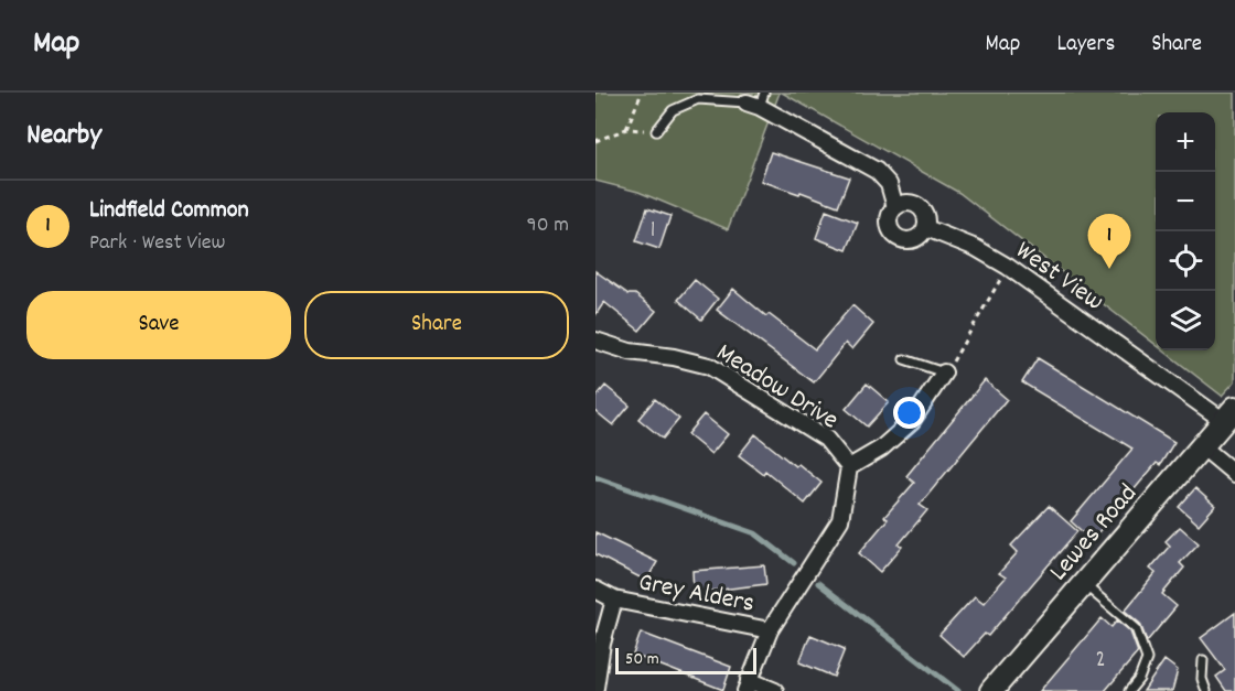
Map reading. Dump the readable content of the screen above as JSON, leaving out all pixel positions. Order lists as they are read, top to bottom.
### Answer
{
  "streets": {
    "main road": ["Lewes Road"],
    "street": ["West View", "Meadow Drive", "Grey Alders"]
  },
  "crossings": [
    ["West View", "Lewes Road"],
    ["Meadow Drive", "Grey Alders"]
  ],
  "house_numbers": ["1", "2"],
  "scale_bar": "50 m",
  "page": {
    "header": "Map",
    "nav": ["Map", "Layers", "Share"],
    "heading": "Nearby",
    "map_buttons": ["+", "−"],
    "list": [
      {
        "mark": "1",
        "name": "Lindfield Common",
        "note": "Park · West View",
        "value": "90 m"
      }
    ],
    "pins": "1",
    "buttons": ["Save", "Share"],
    "scale": "50 m"
  }
}
